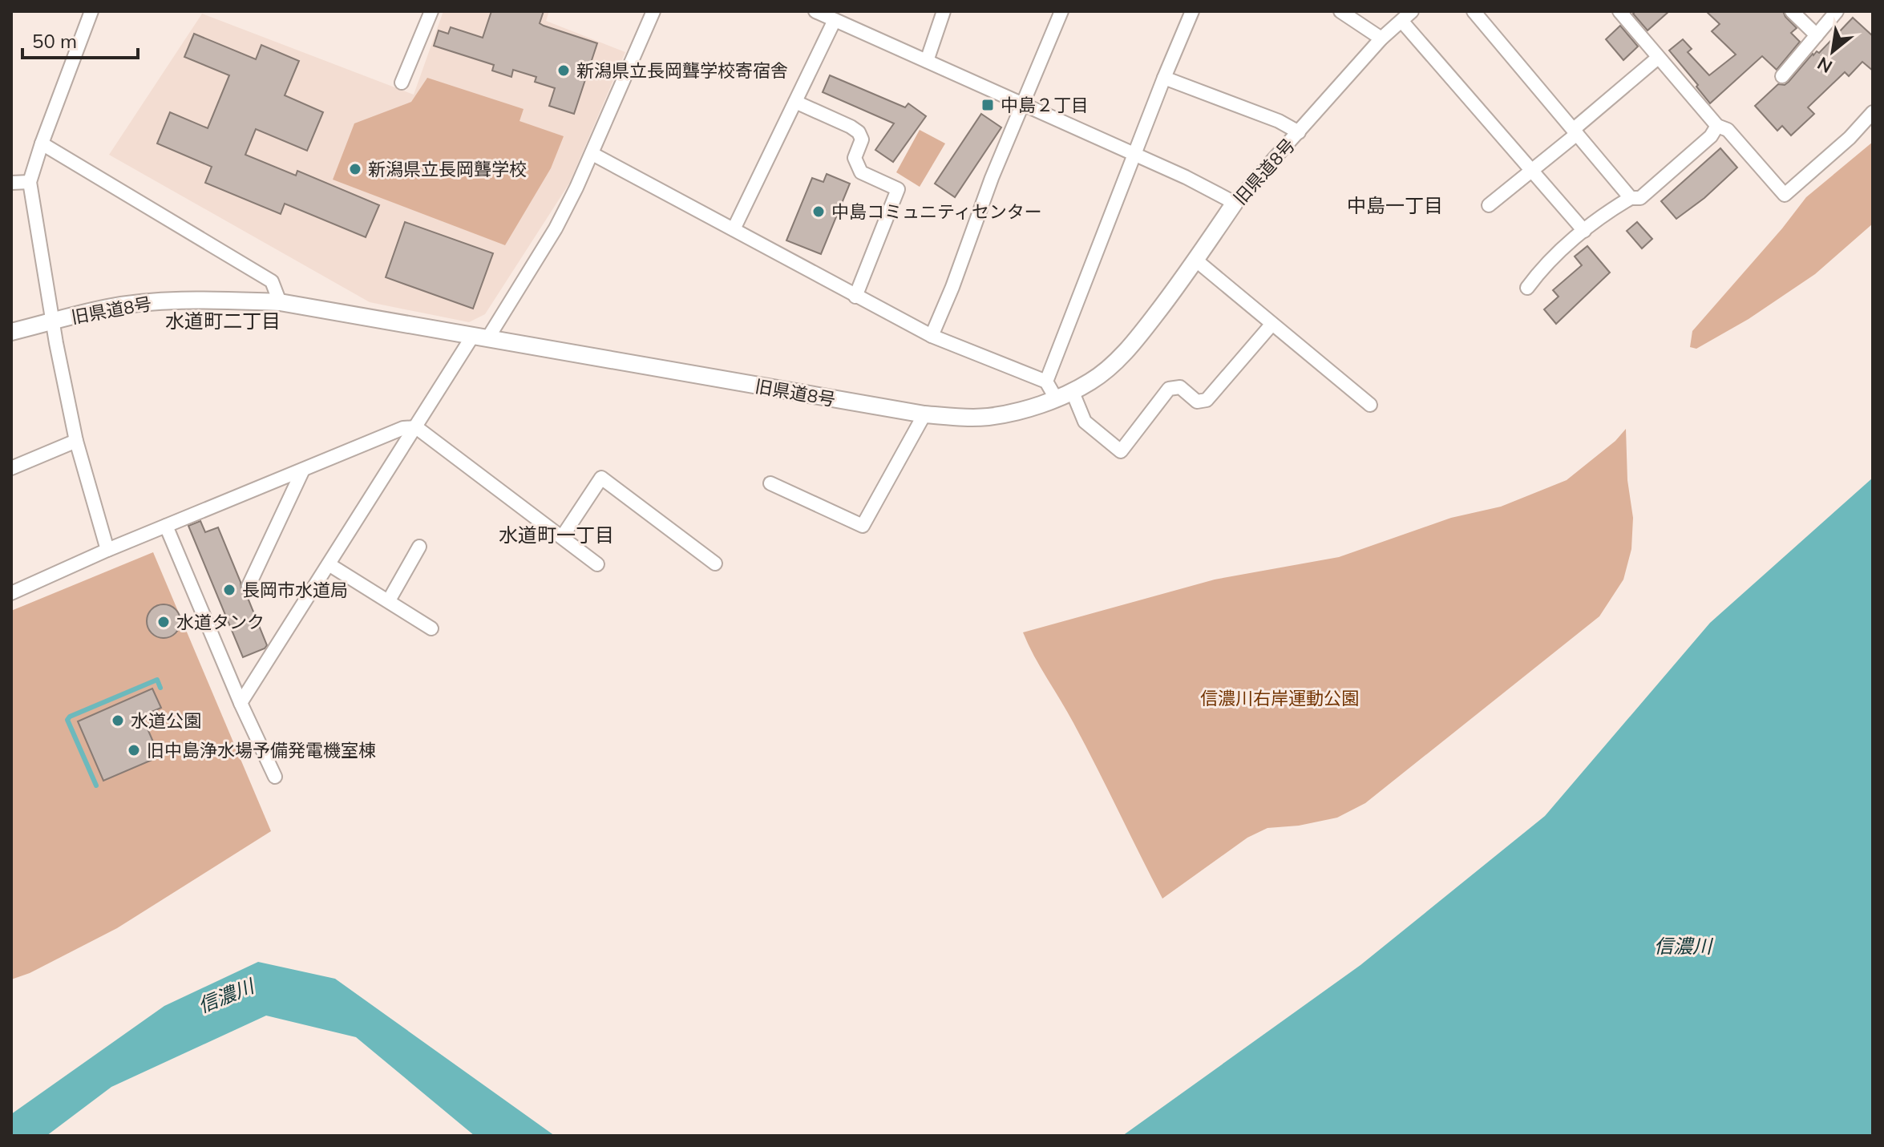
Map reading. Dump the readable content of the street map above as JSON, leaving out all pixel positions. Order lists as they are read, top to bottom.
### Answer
{
  "streets": {
    "street": ["旧県道8号"]
  },
  "districts": ["中島一丁目", "水道町二丁目", "水道町一丁目"],
  "water": ["信濃川"],
  "parks": ["信濃川右岸運動公園"],
  "places": {
    "other": [
      "新潟県立長岡聾学校寄宿舎",
      "新潟県立長岡聾学校",
      "中島コミュニティセンター",
      "長岡市水道局",
      "水道タンク",
      "水道公園",
      "旧中島浄水場予備発電機室棟"
    ],
    "transit": ["中島２丁目"]
  },
  "scale_bar": "50 m",
  "north": "bottom left"
}
